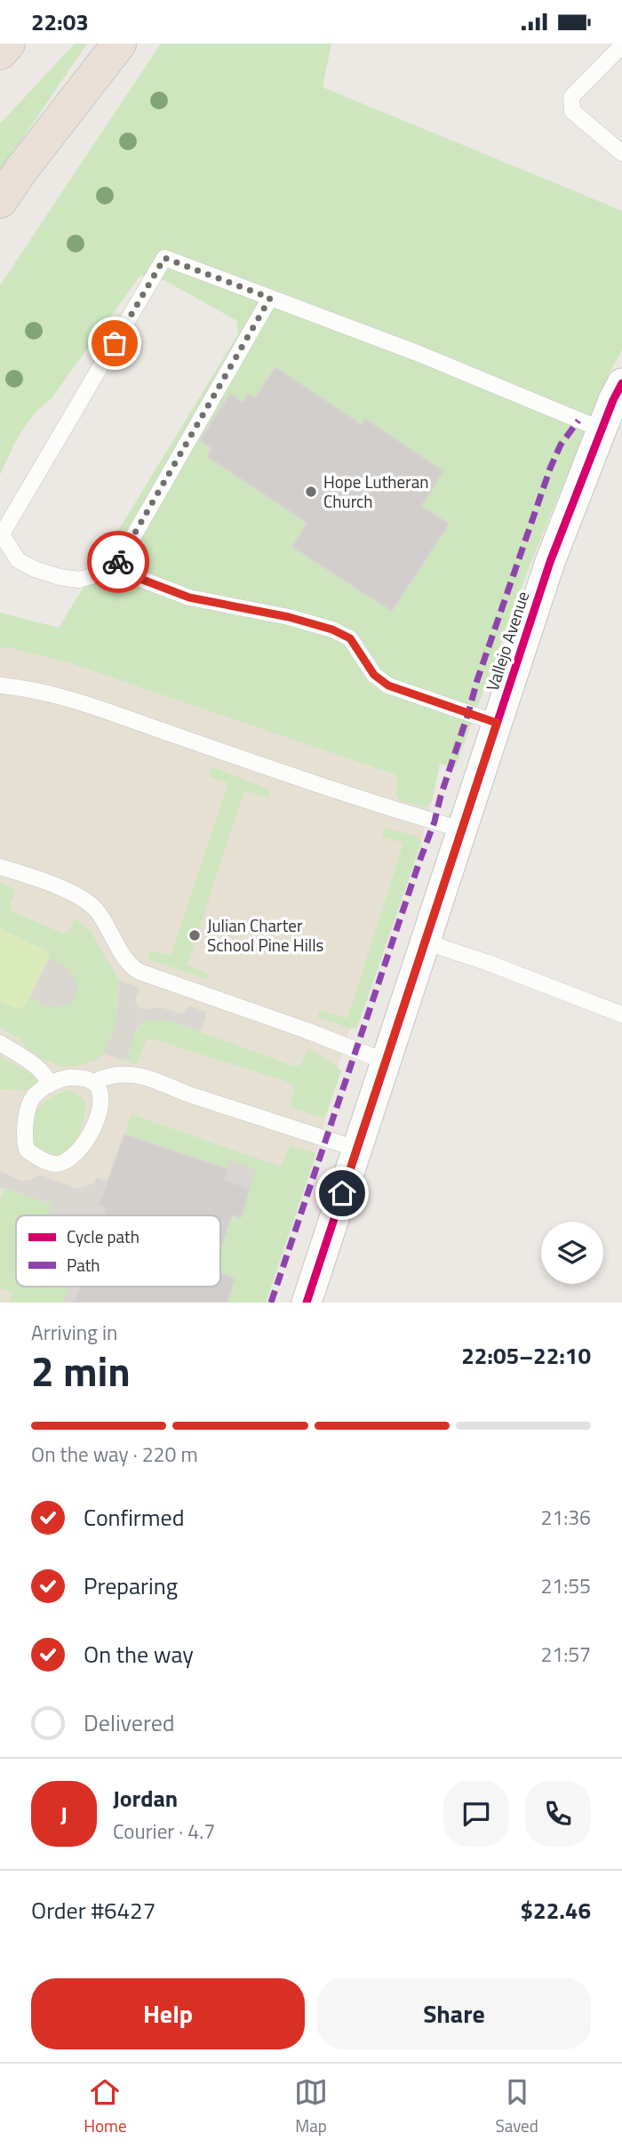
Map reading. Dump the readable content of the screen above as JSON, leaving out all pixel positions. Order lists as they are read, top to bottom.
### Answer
{
  "streets": {
    "street": ["Vallejo Avenue"]
  },
  "places": ["Hope Lutheran Church", "Julian Charter School Pine Hills"],
  "legend": ["Cycle path", "Path"],
  "page": {
    "status": "22:03",
    "heading": ["2 min", "Arriving in", "22:05–22:10"],
    "panel": [
      "Jordan",
      "Courier · 4.7",
      "Order #6427",
      "$22.46"
    ],
    "bar": "On the way · 220 m",
    "list": [
      ["Confirmed", "21:36"],
      ["Preparing", "21:55"],
      ["On the way", "21:57"],
      "Delivered"
    ],
    "round": "J",
    "buttons": ["Help", "Share"],
    "tabs": ["Home", "Map", "Saved"]
  }
}
